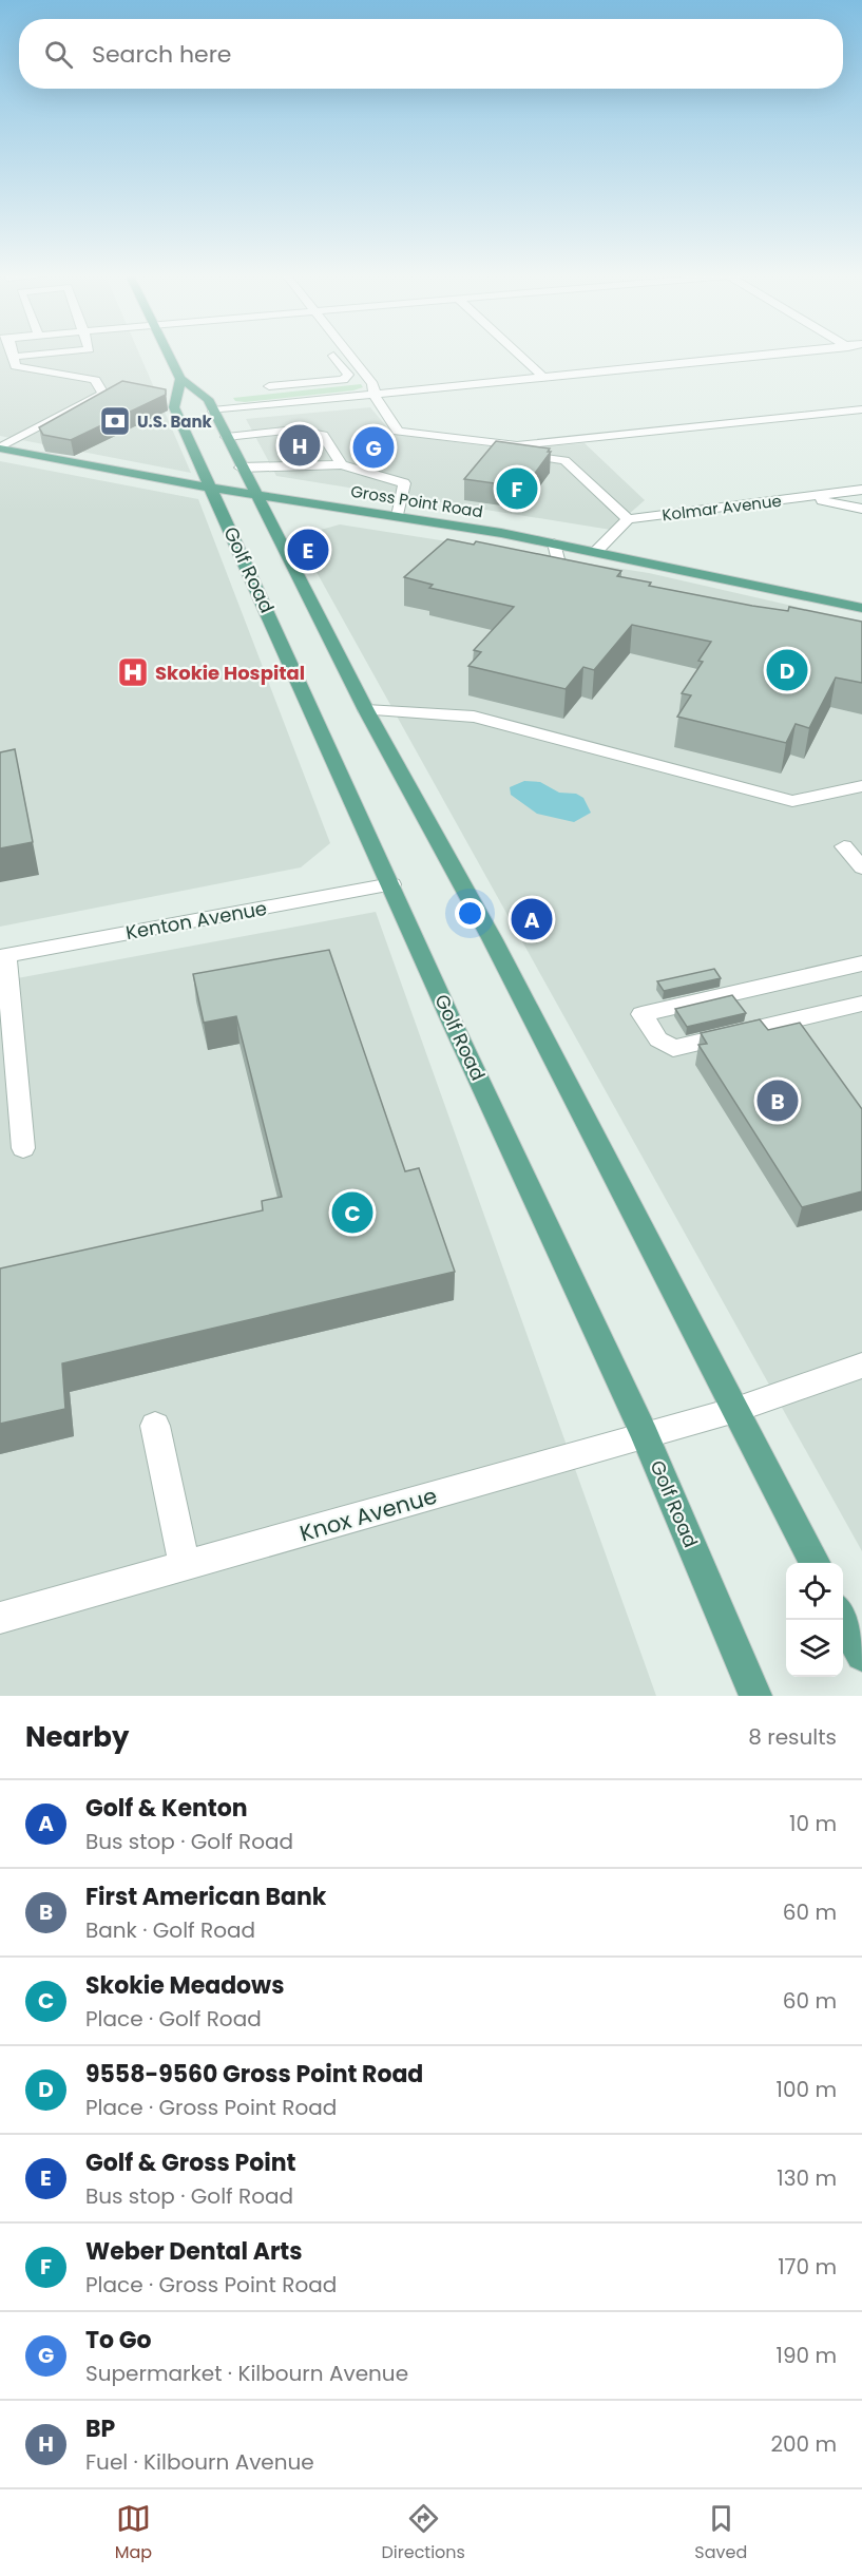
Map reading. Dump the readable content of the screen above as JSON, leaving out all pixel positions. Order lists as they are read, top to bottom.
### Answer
{
  "streets": {
    "main road": ["Gross Point Road", "Golf Road"],
    "street": ["Kolmar Avenue", "Kenton Avenue", "Knox Avenue"]
  },
  "crossings": [
    ["Gross Point Road", "Golf Road"],
    ["Golf Road", "Kenton Avenue"],
    ["Golf Road", "Knox Avenue"]
  ],
  "places": {
    "bank": ["U.S. Bank"],
    "hospital": ["Skokie Hospital"]
  },
  "page": {
    "search": "Search here",
    "pins": [
      "H",
      "G",
      "F",
      "E",
      "D",
      "A",
      "B",
      "C"
    ],
    "heading": ["Nearby", "8 results"],
    "list": [
      {
        "mark": "A",
        "name": "Golf & Kenton",
        "note": "Bus stop · Golf Road",
        "value": "10 m"
      },
      {
        "mark": "B",
        "name": "First American Bank",
        "note": "Bank · Golf Road",
        "value": "60 m"
      },
      {
        "mark": "C",
        "name": "Skokie Meadows",
        "note": "Place · Golf Road",
        "value": "60 m"
      },
      {
        "mark": "D",
        "name": "9558-9560 Gross Point Road",
        "note": "Place · Gross Point Road",
        "value": "100 m"
      },
      {
        "mark": "E",
        "name": "Golf & Gross Point",
        "note": "Bus stop · Golf Road",
        "value": "130 m"
      },
      {
        "mark": "F",
        "name": "Weber Dental Arts",
        "note": "Place · Gross Point Road",
        "value": "170 m"
      },
      {
        "mark": "G",
        "name": "To Go",
        "note": "Supermarket · Kilbourn Avenue",
        "value": "190 m"
      },
      {
        "mark": "H",
        "name": "BP",
        "note": "Fuel · Kilbourn Avenue",
        "value": "200 m"
      }
    ],
    "nav": ["Map", "Directions", "Saved"]
  }
}
